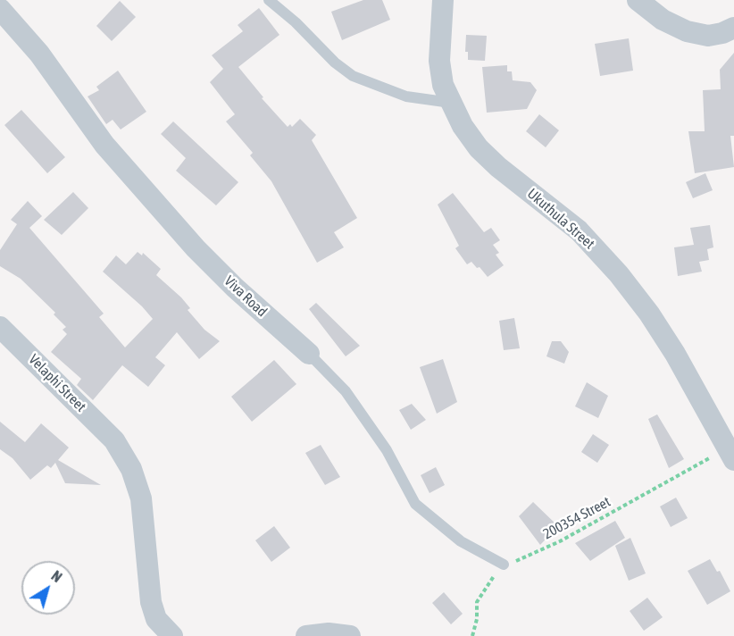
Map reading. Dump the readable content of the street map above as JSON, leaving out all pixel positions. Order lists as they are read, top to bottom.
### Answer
{
  "streets": {
    "street": ["Ukuthula Street", "Viva Road", "Velaphi Street"],
    "path": ["200354 Street"]
  },
  "crossings": [
    ["Ukuthula Street", "200354 Street"],
    ["Viva Road", "200354 Street"]
  ],
  "north": "top right"
}
